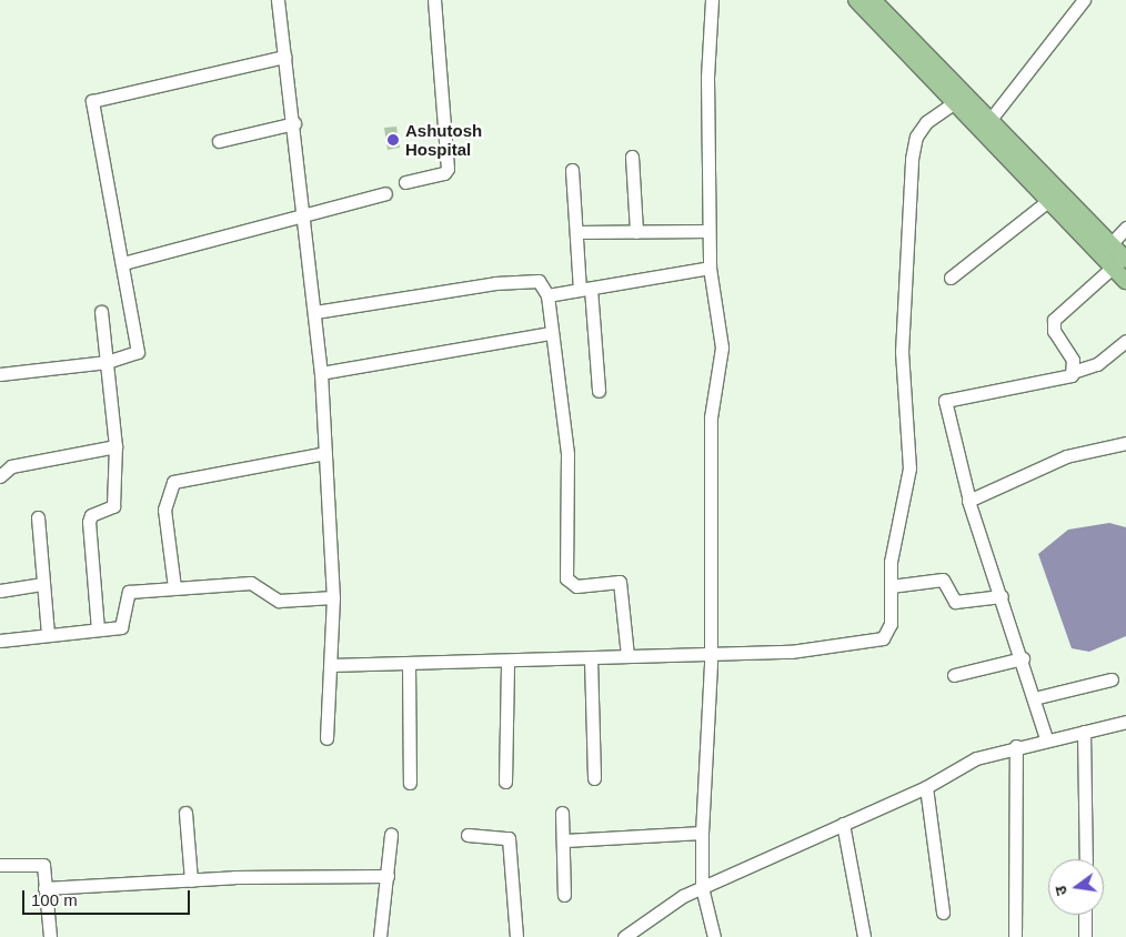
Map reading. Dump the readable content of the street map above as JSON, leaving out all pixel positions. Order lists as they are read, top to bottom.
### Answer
{
  "places": ["Ashutosh Hospital"],
  "scale_bar": "100 m",
  "north": "left"
}
